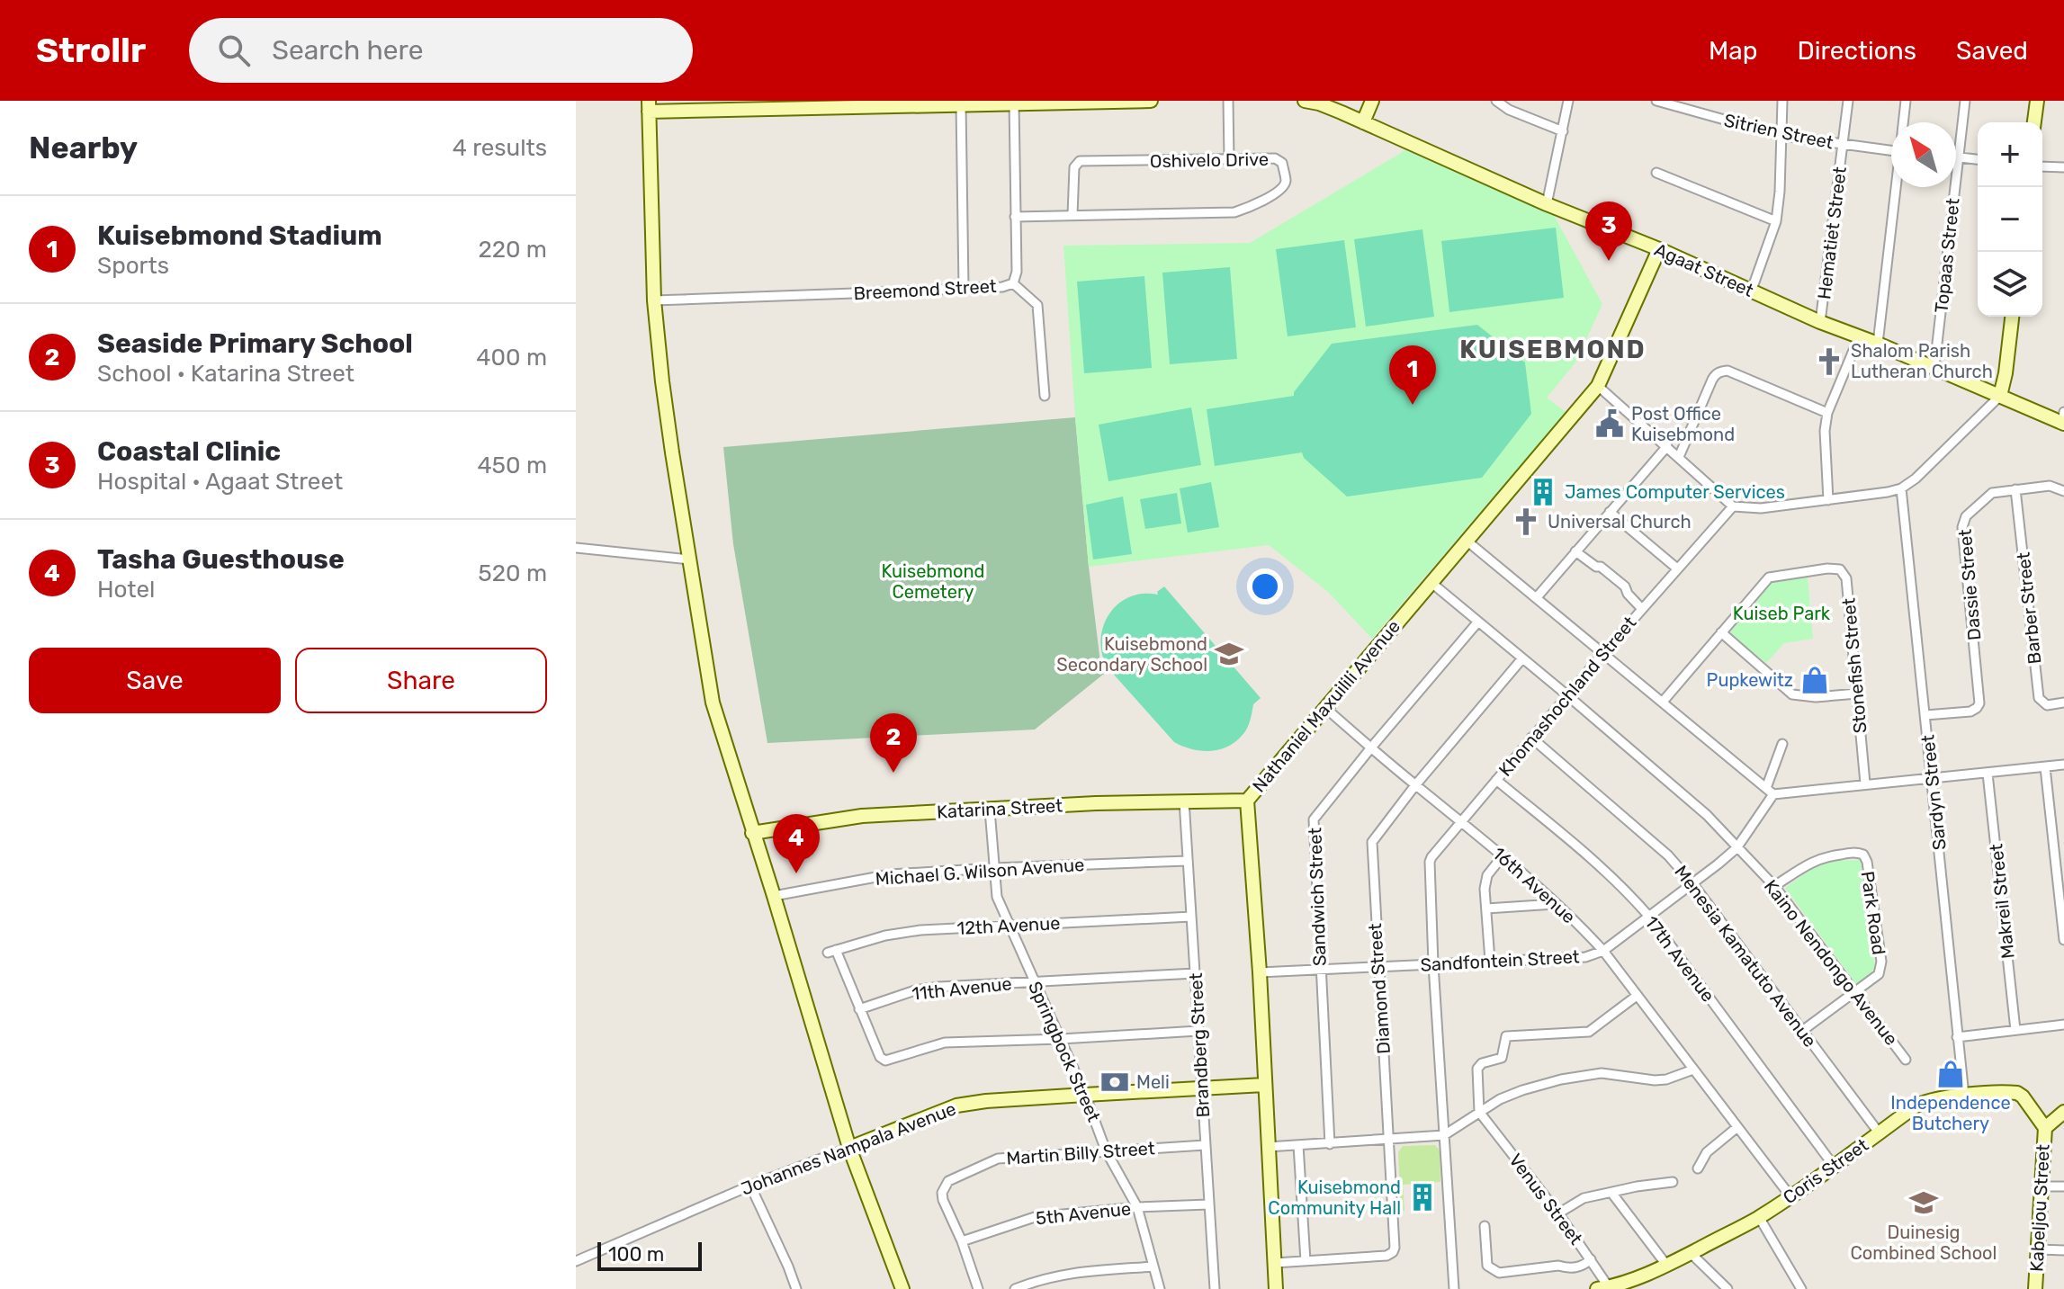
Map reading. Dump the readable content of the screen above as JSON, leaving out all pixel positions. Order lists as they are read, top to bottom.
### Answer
{
  "streets": {
    "street": [
      "Sitrien Street",
      "Oshivelo Drive",
      "Hematiet Street",
      "Topaas Street",
      "Agaat Street",
      "Breemond Street",
      "Dassie Street",
      "Barber Street",
      "Stonefish Street",
      "Khomashochland Street",
      "Nathaniel Maxuilili Avenue",
      "Sardyn Street",
      "Katarina Street",
      "Michael G. Wilson Avenue",
      "16th Avenue",
      "Sandwich Street",
      "Makreil Street",
      "Park Road",
      "12th Avenue",
      "Menesia Kamatuto Avenue",
      "17th Avenue",
      "Sandfontein Street",
      "Kaino Nendongo Avenue",
      "11th Avenue",
      "Diamond Street",
      "Brandberg Street",
      "Springbock Street",
      "Johannes Nampala Avenue",
      "Martin Billy Street",
      "Coris Street",
      "Venus Street",
      "Kabeljou Street",
      "5th Avenue"
    ]
  },
  "crossings": [
    ["Sitrien Street", "Hematiet Street"],
    ["Oshivelo Drive", "Breemond Street"],
    ["Hematiet Street", "Agaat Street"],
    ["Topaas Street", "Agaat Street"],
    ["Agaat Street", "Nathaniel Maxuilili Avenue"],
    ["Dassie Street", "Barber Street"],
    ["Dassie Street", "Sardyn Street"],
    ["Khomashochland Street", "16th Avenue"],
    ["Khomashochland Street", "Menesia Kamatuto Avenue"],
    ["Khomashochland Street", "17th Avenue"],
    ["Khomashochland Street", "Sandfontein Street"],
    ["Khomashochland Street", "Kaino Nendongo Avenue"],
    ["Nathaniel Maxuilili Avenue", "Katarina Street"],
    ["Nathaniel Maxuilili Avenue", "16th Avenue"],
    ["Nathaniel Maxuilili Avenue", "Sandfontein Street"],
    ["Nathaniel Maxuilili Avenue", "Kaino Nendongo Avenue"],
    ["Nathaniel Maxuilili Avenue", "Diamond Street"],
    ["Nathaniel Maxuilili Avenue", "Johannes Nampala Avenue"],
    ["Sardyn Street", "Coris Street"],
    ["Katarina Street", "Brandberg Street"],
    ["Katarina Street", "Springbock Street"],
    ["Michael G. Wilson Avenue", "Brandberg Street"],
    ["Michael G. Wilson Avenue", "Springbock Street"],
    ["16th Avenue", "Sandwich Street"],
    ["16th Avenue", "Sandfontein Street"],
    ["16th Avenue", "Diamond Street"],
    ["16th Avenue", "Coris Street"],
    ["Sandwich Street", "Sandfontein Street"],
    ["Sandwich Street", "Kaino Nendongo Avenue"],
    ["Park Road", "Menesia Kamatuto Avenue"],
    ["Park Road", "Kaino Nendongo Avenue"],
    ["12th Avenue", "11th Avenue"],
    ["12th Avenue", "Brandberg Street"],
    ["12th Avenue", "Springbock Street"],
    ["Menesia Kamatuto Avenue", "Sandfontein Street"],
    ["Menesia Kamatuto Avenue", "Coris Street"],
    ["17th Avenue", "Sandfontein Street"],
    ["17th Avenue", "Coris Street"],
    ["Sandfontein Street", "Kaino Nendongo Avenue"],
    ["Sandfontein Street", "Diamond Street"],
    ["Kaino Nendongo Avenue", "Diamond Street"],
    ["11th Avenue", "Brandberg Street"],
    ["11th Avenue", "Springbock Street"],
    ["Brandberg Street", "Johannes Nampala Avenue"],
    ["Brandberg Street", "Martin Billy Street"],
    ["Brandberg Street", "5th Avenue"],
    ["Springbock Street", "Johannes Nampala Avenue"],
    ["Springbock Street", "Martin Billy Street"],
    ["Springbock Street", "5th Avenue"],
    ["Martin Billy Street", "5th Avenue"],
    ["Coris Street", "Venus Street"],
    ["Coris Street", "Kabeljou Street"]
  ],
  "districts": ["KUISEBMOND"],
  "parks": ["Kuisebmond Cemetery", "Kuiseb Park"],
  "places": {
    "church": ["Shalom Parish Lutheran Church", "Universal Church"],
    "public building": ["Post Office Kuisebmond"],
    "building": ["James Computer Services", "Kuisebmond Community Hall"],
    "school or university": ["Kuisebmond Secondary School", "Duinesig Combined School"],
    "shop": ["Pupkewitz", "Independence Butchery"],
    "bank": ["Meli"]
  },
  "scale_bar": "100 m",
  "north": "top left",
  "page": {
    "header": "Strollr",
    "search": "Search here",
    "nav": ["Map", "Directions", "Saved"],
    "heading": ["Nearby", "4 results"],
    "map_buttons": ["+", "−"],
    "list": [
      {
        "mark": "1",
        "name": "Kuisebmond Stadium",
        "note": "Sports",
        "value": "220 m"
      },
      {
        "mark": "2",
        "name": "Seaside Primary School",
        "note": "School · Katarina Street",
        "value": "400 m"
      },
      {
        "mark": "3",
        "name": "Coastal Clinic",
        "note": "Hospital · Agaat Street",
        "value": "450 m"
      },
      {
        "mark": "4",
        "name": "Tasha Guesthouse",
        "note": "Hotel",
        "value": "520 m"
      }
    ],
    "pins": [
      "3",
      "1",
      "2",
      "4"
    ],
    "buttons": ["Save", "Share"],
    "scale": "100 m"
  }
}
